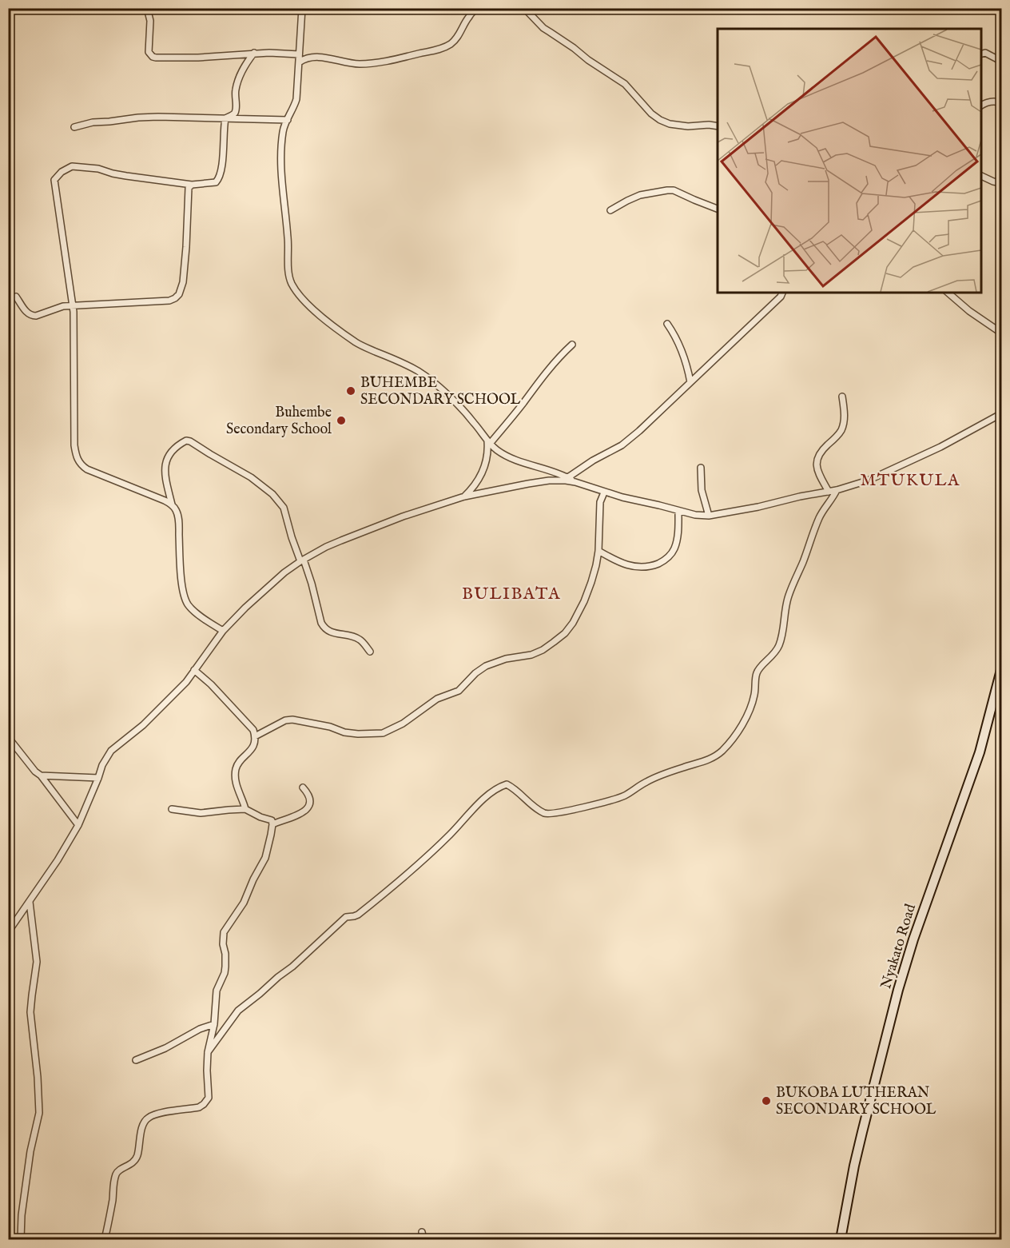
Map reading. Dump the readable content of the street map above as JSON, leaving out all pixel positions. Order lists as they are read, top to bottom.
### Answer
{
  "streets": {
    "street": ["Nyakato Road"]
  },
  "districts": ["MTUKULA", "BULIBATA"],
  "places": ["BUHEMBE SECONDARY SCHOOL", "Buhembe Secondary School", "BUKOBA LUTHERAN SECONDARY SCHOOL"]
}
